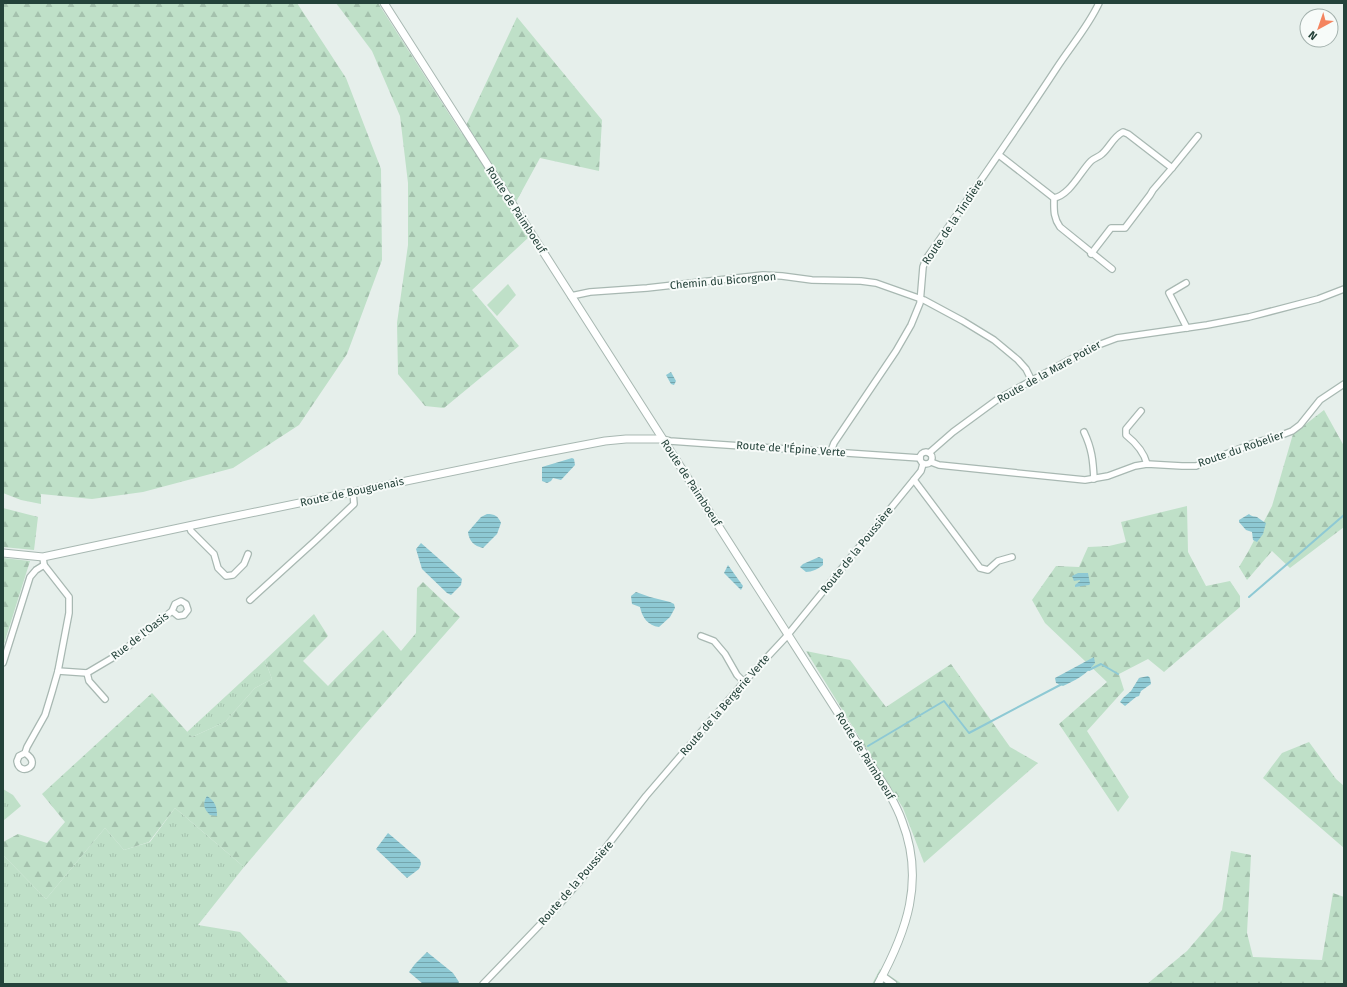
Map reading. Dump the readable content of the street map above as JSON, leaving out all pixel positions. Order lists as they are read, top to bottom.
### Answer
{
  "streets": {
    "street": [
      "Route de Paimboeuf",
      "Route de la Tindière",
      "Chemin du Bicorgnon",
      "Route de la Mare Potier",
      "Route de l'Épine Verte",
      "Route du Robelier",
      "Route de Bouguenais",
      "Route de la Poussière",
      "Rue de l'Oasis",
      "Route de la Bergerie Verte"
    ]
  },
  "crossings": [
    ["Route de Paimboeuf", "Chemin du Bicorgnon"],
    ["Route de Paimboeuf", "Route de l'Épine Verte"],
    ["Route de Paimboeuf", "Route de Bouguenais"],
    ["Route de Paimboeuf", "Route de la Poussière"],
    ["Route de Paimboeuf", "Route de la Bergerie Verte"],
    ["Route de la Tindière", "Chemin du Bicorgnon"],
    ["Route de la Tindière", "Route de l'Épine Verte"],
    ["Chemin du Bicorgnon", "Route de la Mare Potier"],
    ["Route de la Mare Potier", "Route de l'Épine Verte"],
    ["Route de la Mare Potier", "Route du Robelier"],
    ["Route de la Mare Potier", "Route de la Poussière"],
    ["Route de l'Épine Verte", "Route du Robelier"],
    ["Route de l'Épine Verte", "Route de Bouguenais"],
    ["Route de l'Épine Verte", "Route de la Poussière"],
    ["Route du Robelier", "Route de la Poussière"],
    ["Route de la Poussière", "Route de la Bergerie Verte"]
  ],
  "north": "bottom left"
}
